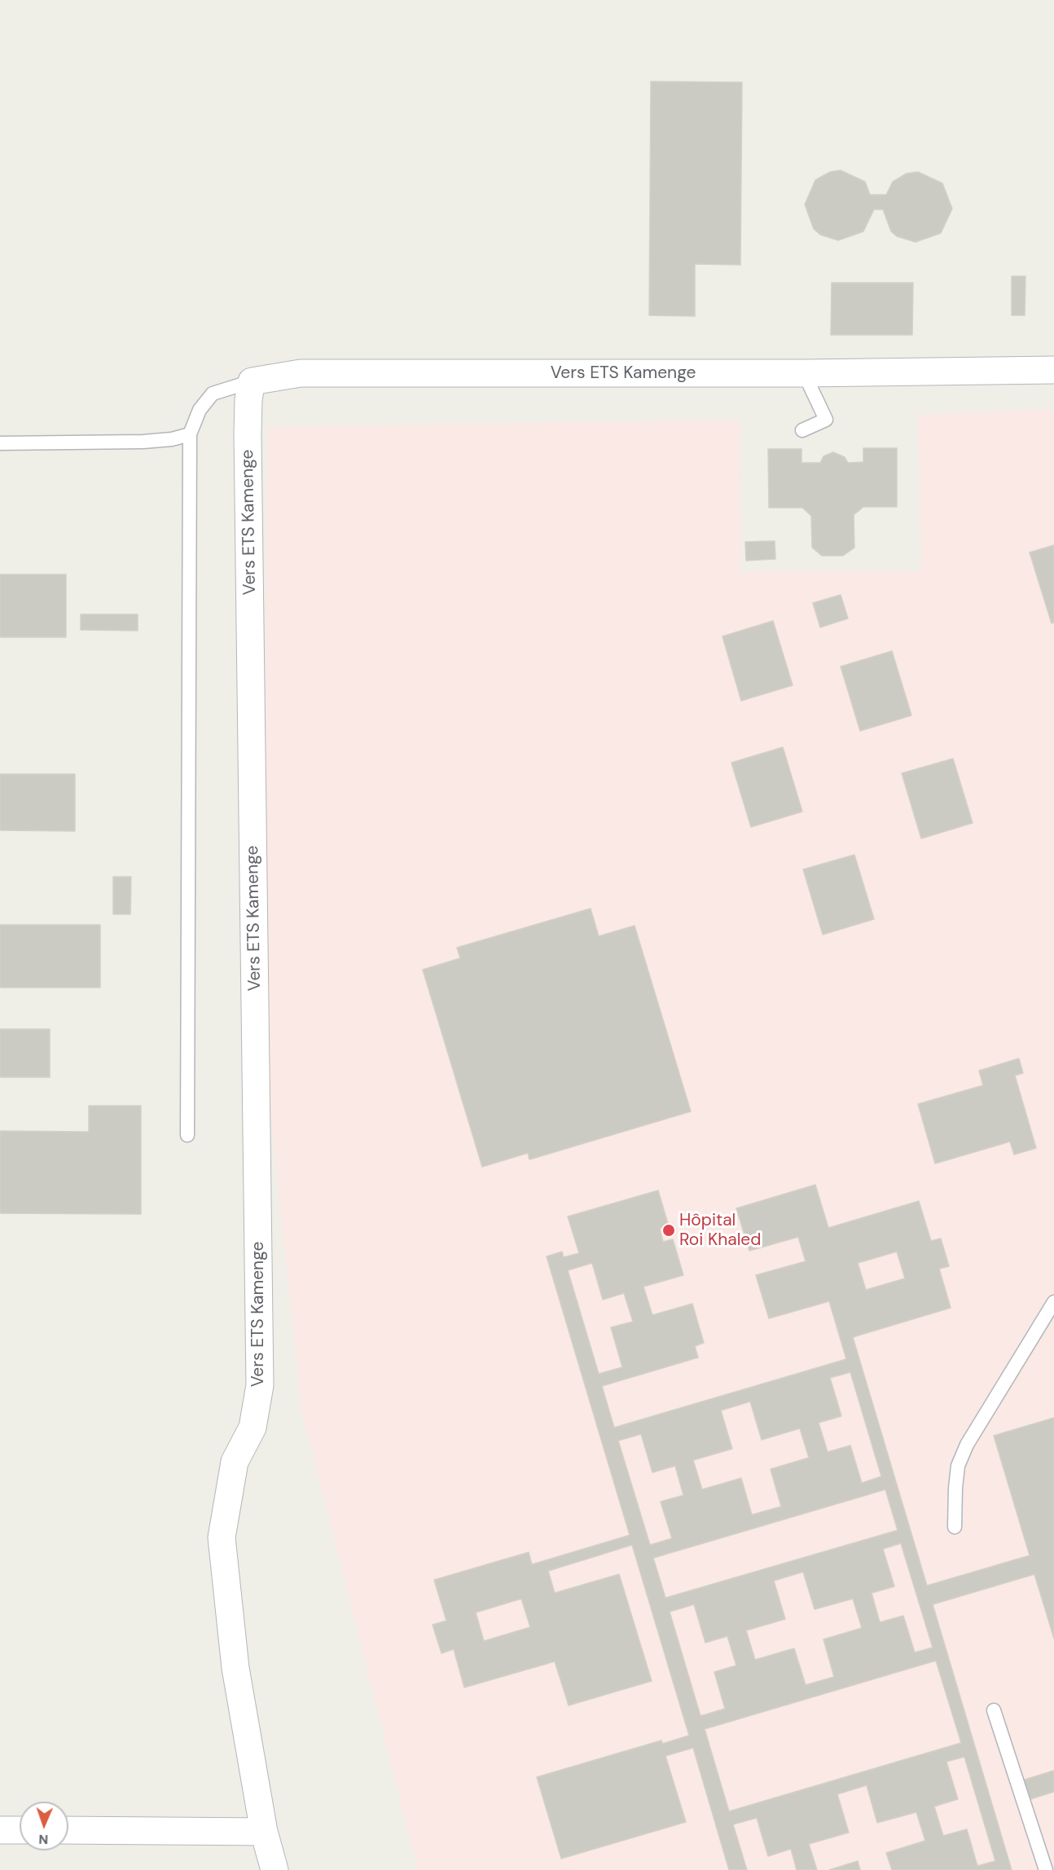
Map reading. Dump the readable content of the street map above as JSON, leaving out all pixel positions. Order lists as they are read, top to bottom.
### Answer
{
  "streets": {
    "street": ["Vers ETS Kamenge"]
  },
  "places": ["Hôpital Roi Khaled"],
  "north": "bottom"
}
